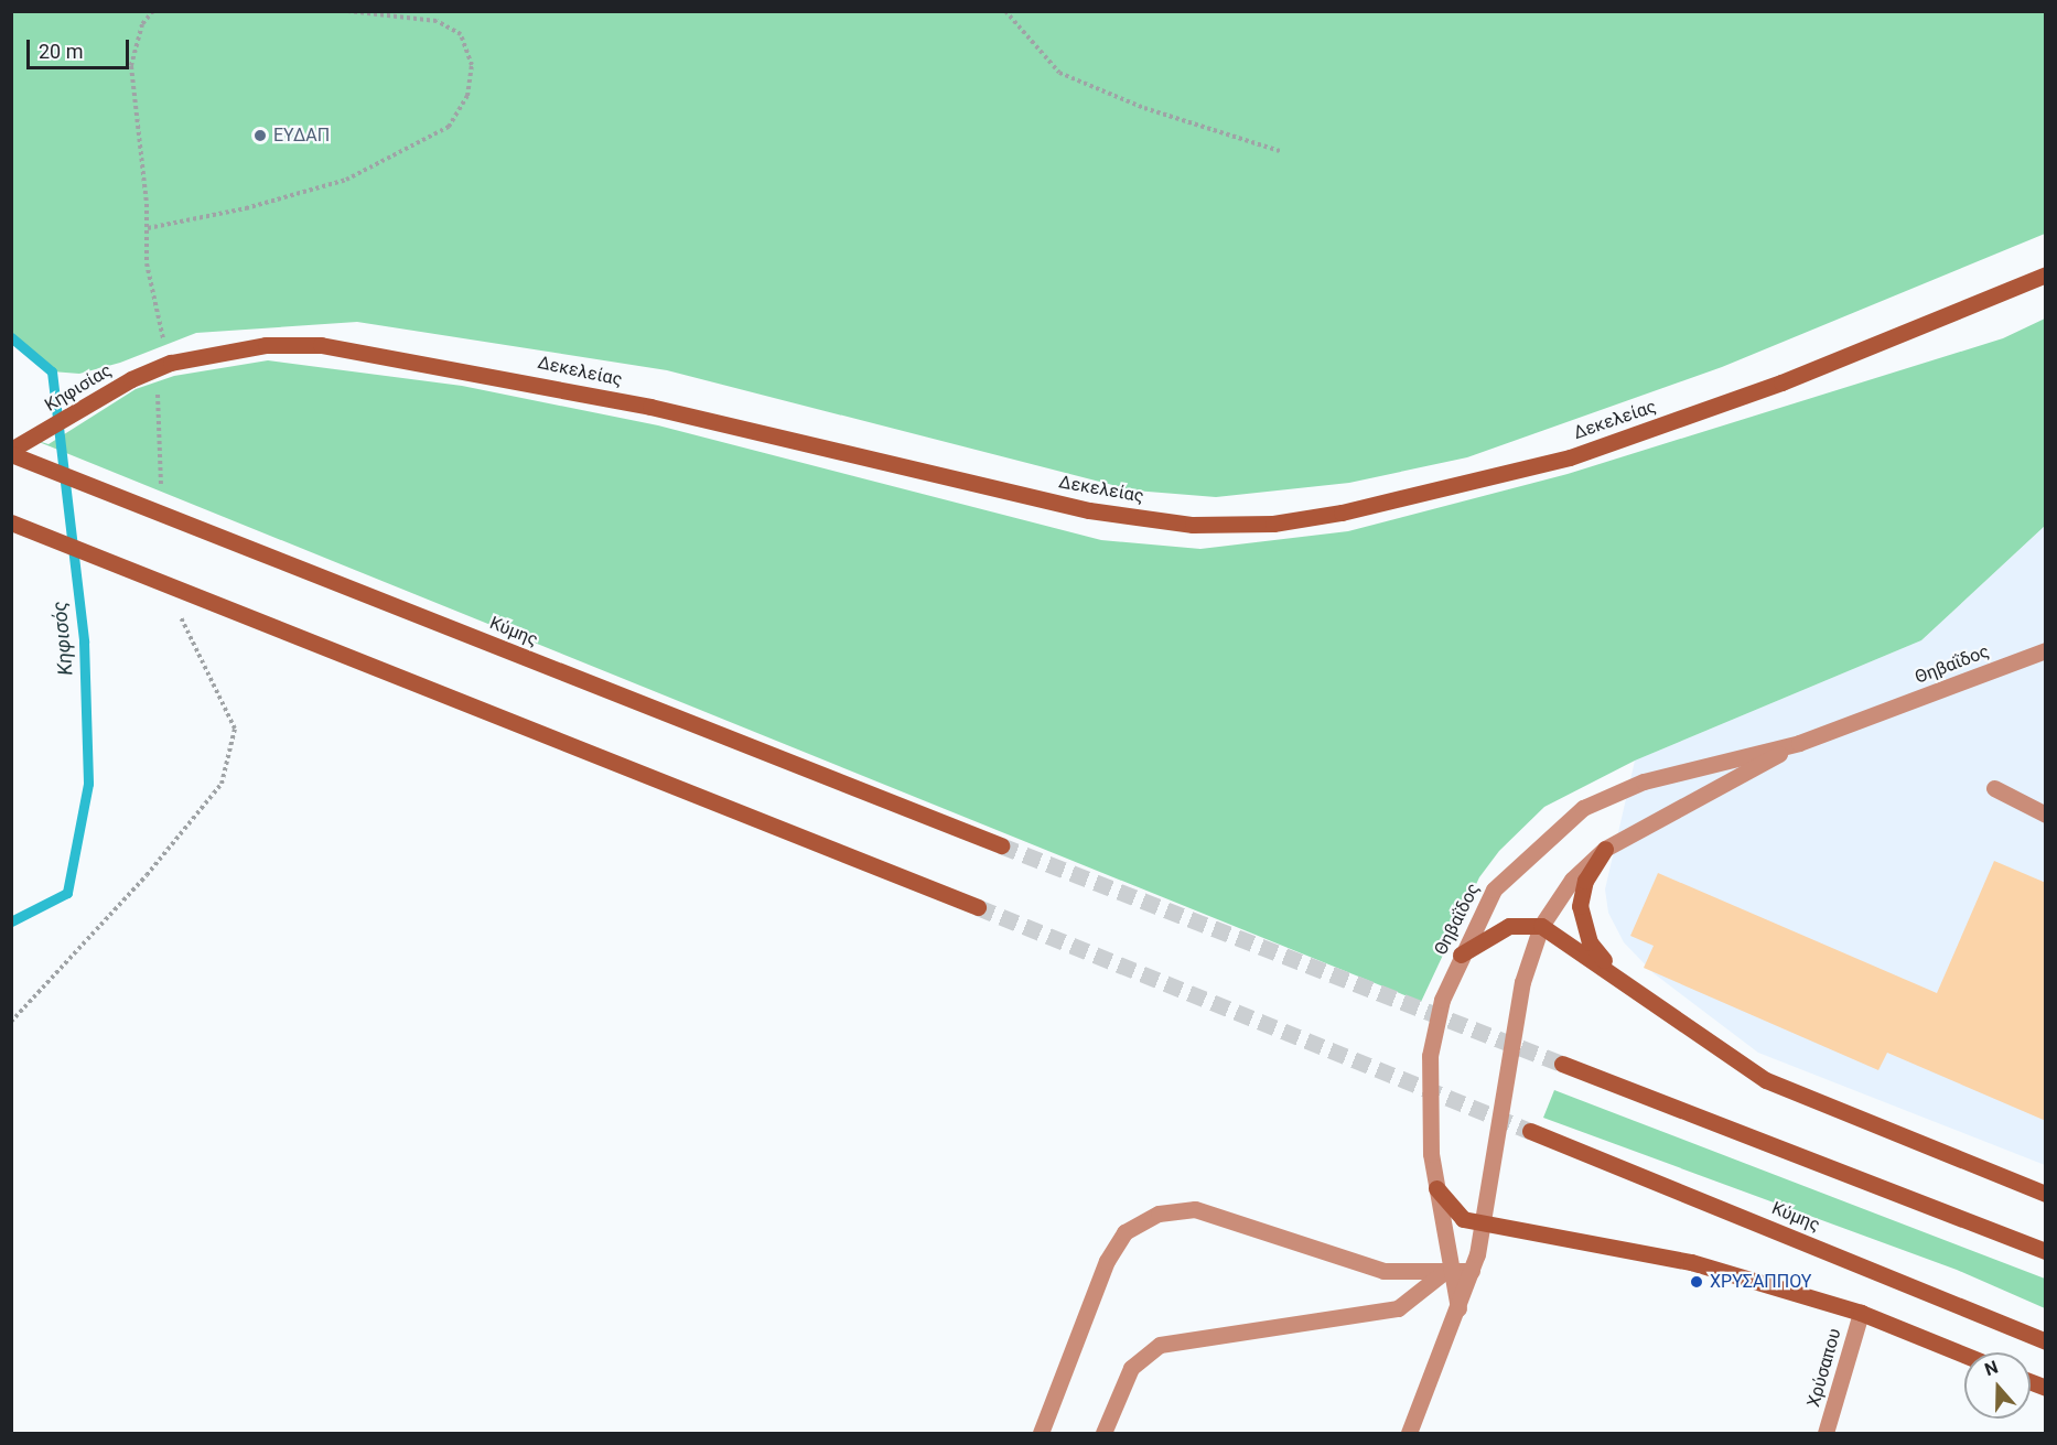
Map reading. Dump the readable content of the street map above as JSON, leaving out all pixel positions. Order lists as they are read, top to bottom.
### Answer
{
  "streets": {
    "main road": ["Δεκελείας", "Κηφισίας", "Κύμης"],
    "street": ["Θηβαΐδος", "Χρύσαπου"]
  },
  "crossings": [
    ["Δεκελείας", "Κηφισίας"],
    ["Κηφισίας", "Κύμης"]
  ],
  "water": ["Κηφισός"],
  "places": ["ΕΥΔΑΠ", "ΧΡΥΣΑΠΠΟΥ"],
  "scale_bar": "20 m",
  "north": "top"
}
